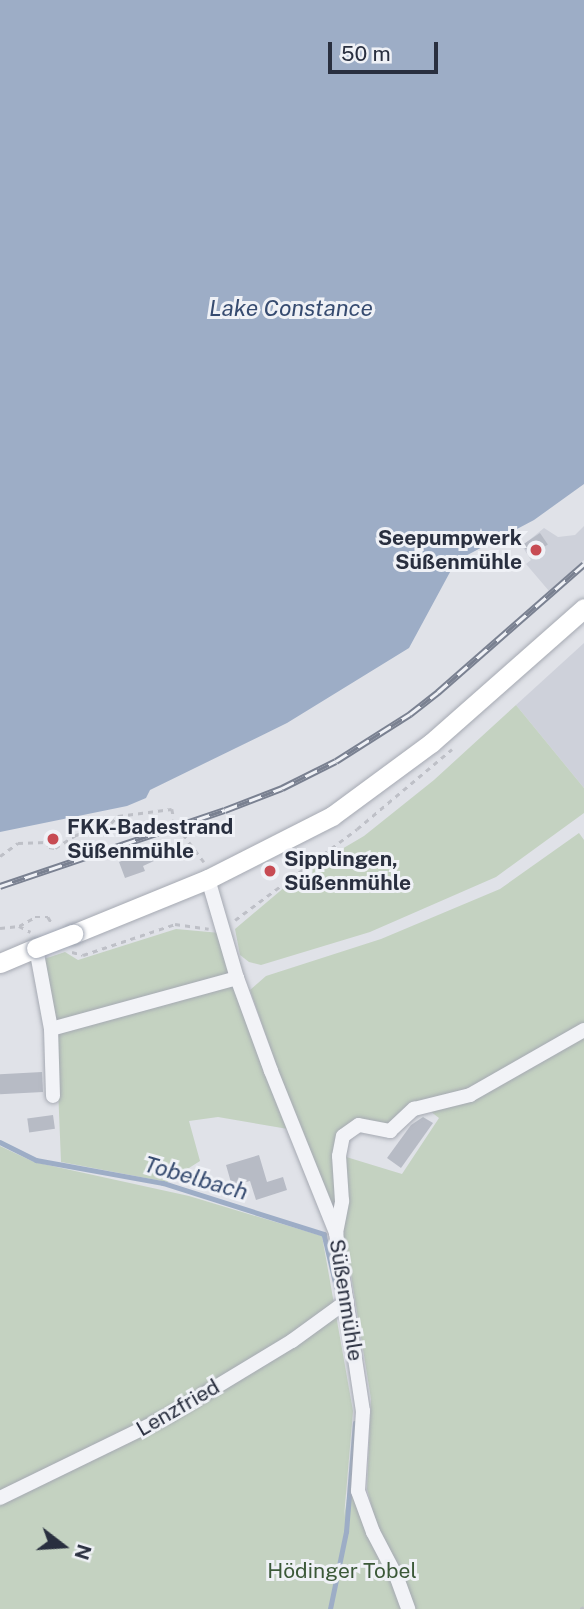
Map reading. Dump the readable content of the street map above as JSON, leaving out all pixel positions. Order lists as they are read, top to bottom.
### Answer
{
  "streets": {
    "street": ["Süßenmühle", "Lenzfried"]
  },
  "crossings": [
    ["Süßenmühle", "Lenzfried"]
  ],
  "water": ["Lake Constance", "Tobelbach"],
  "parks": ["Hödinger Tobel"],
  "places": ["Seepumpwerk Süßenmühle", "FKK-Badestrand Süßenmühle", "Sipplingen, Süßenmühle"],
  "scale_bar": "50 m",
  "north": "right"
}
